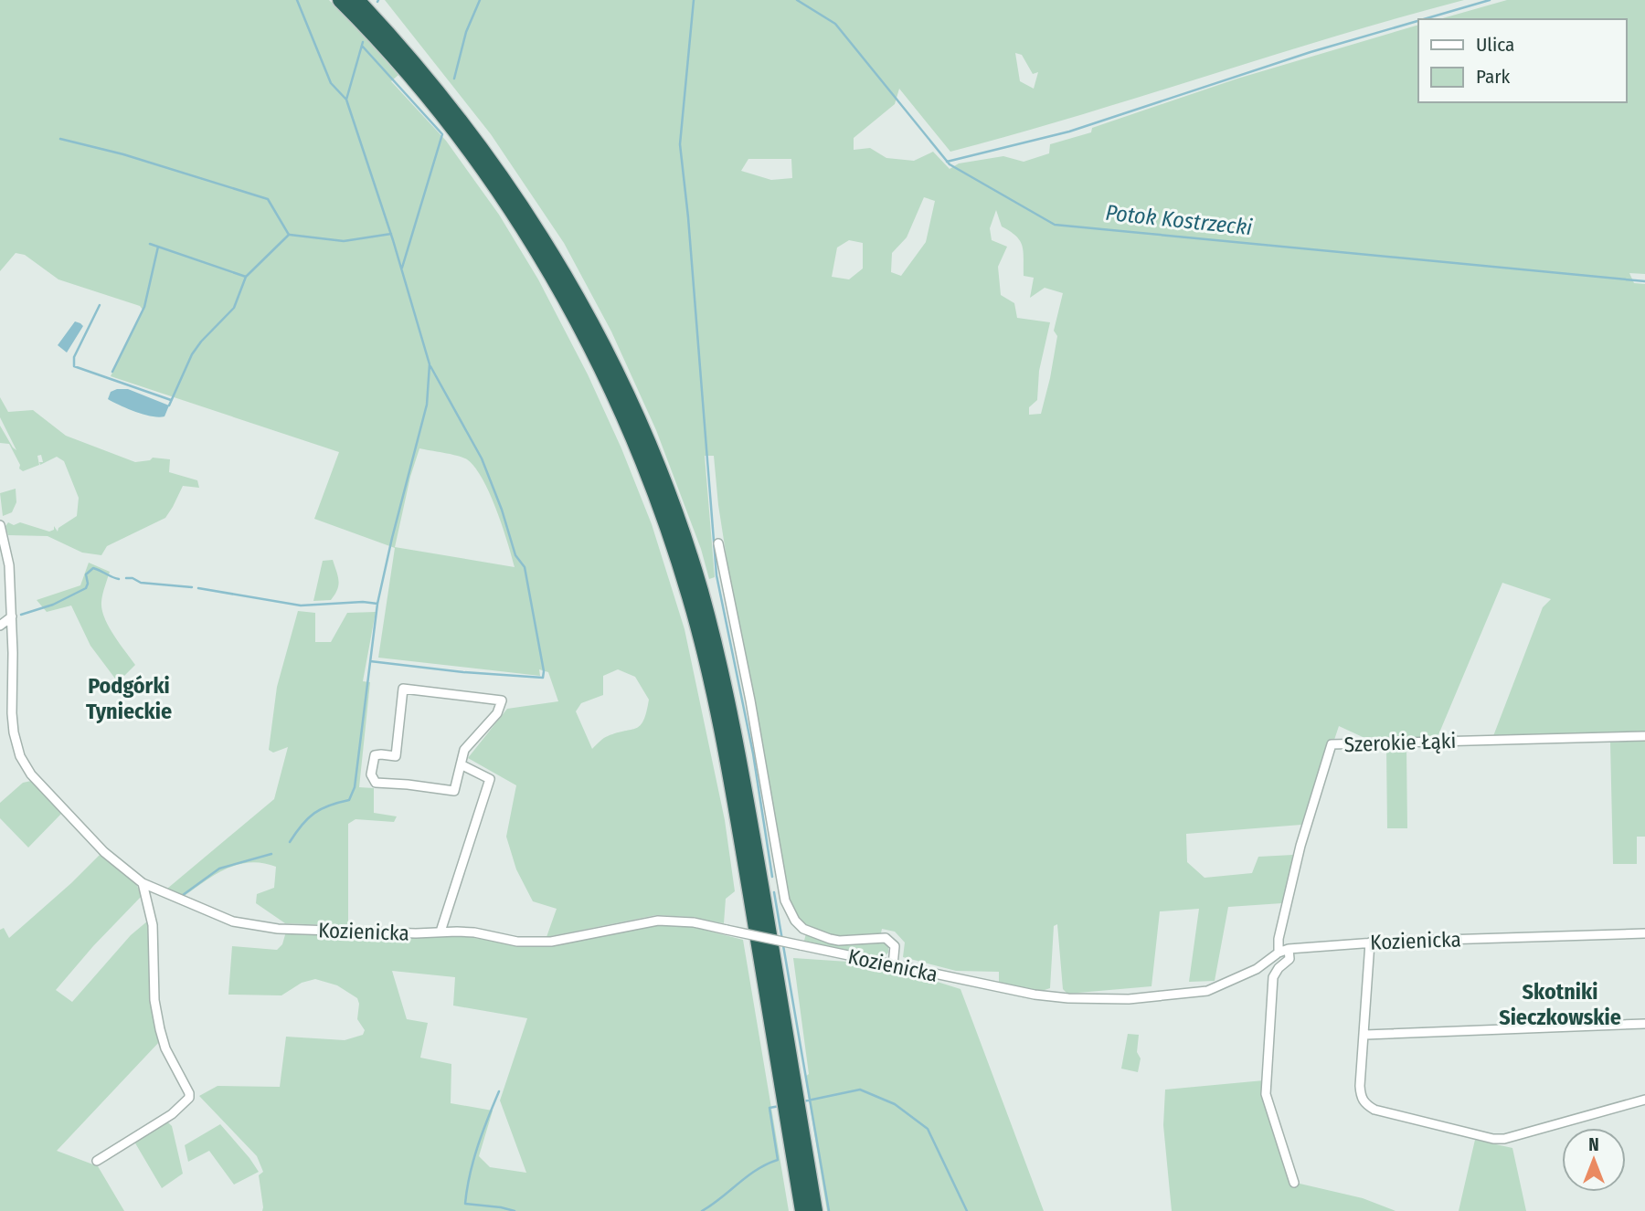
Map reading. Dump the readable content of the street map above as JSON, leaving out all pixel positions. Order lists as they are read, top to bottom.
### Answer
{
  "streets": {
    "street": ["Szerokie Łąki", "Kozienicka"]
  },
  "crossings": [
    ["Szerokie Łąki", "Kozienicka"]
  ],
  "districts": ["Podgórki Tynieckie", "Skotniki Sieczkowskie"],
  "water": ["Potok Kostrzecki"],
  "legend": ["Ulica", "Park"],
  "north": "top"
}
